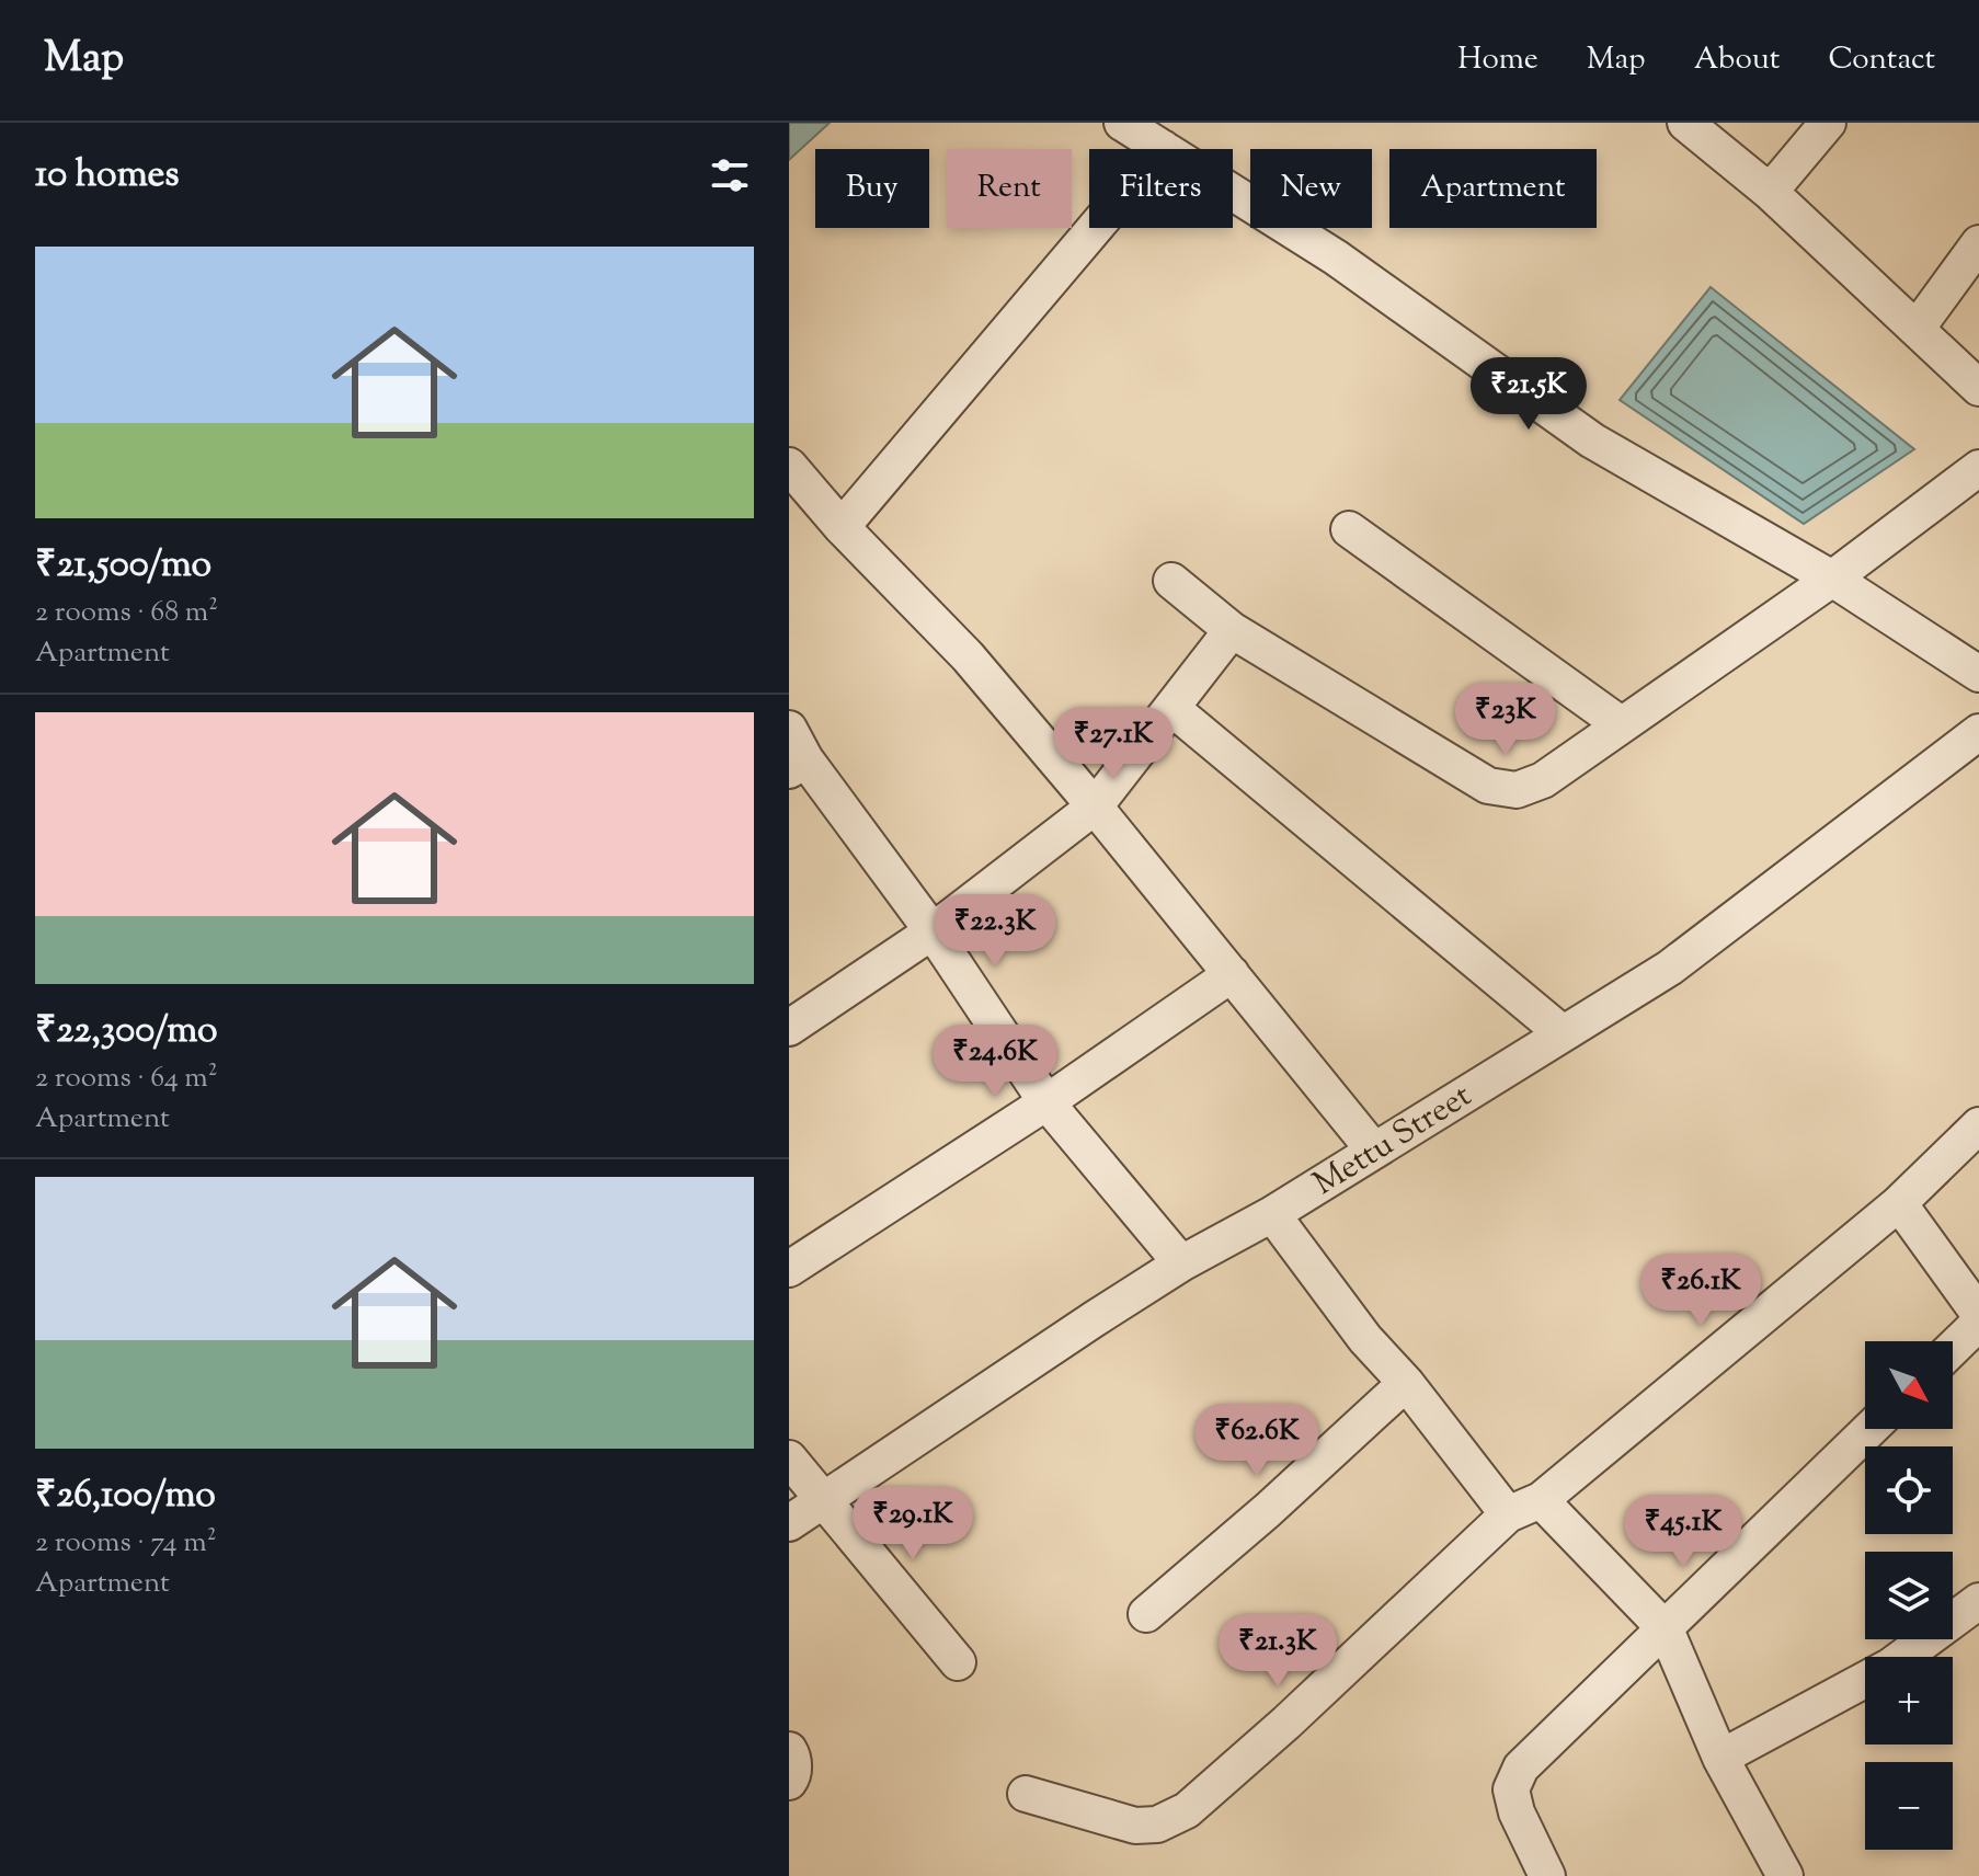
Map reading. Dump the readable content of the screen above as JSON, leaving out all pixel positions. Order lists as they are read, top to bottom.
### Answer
{
  "streets": {
    "street": ["Mettu Street"]
  },
  "north": "bottom right",
  "page": {
    "header": "Map",
    "nav": [
      "Home",
      "Map",
      "About",
      "Contact"
    ],
    "heading": "10 homes",
    "chip": [
      "Buy",
      "Rent",
      "Filters",
      "New",
      "Apartment"
    ],
    "list": [
      {
        "name": "₹21,500/mo",
        "note": "2 rooms · 68 m² · Apartment"
      },
      {
        "name": "₹22,300/mo",
        "note": "2 rooms · 64 m² · Apartment"
      },
      {
        "name": "₹26,100/mo",
        "note": "2 rooms · 74 m² · Apartment"
      }
    ],
    "price": [
      "₹21.5K",
      "₹23K",
      "₹27.1K",
      "₹22.3K",
      "₹24.6K",
      "₹26.1K",
      "₹62.6K",
      "₹29.1K",
      "₹45.1K",
      "₹21.3K"
    ],
    "map_buttons": ["+", "−"]
  }
}
